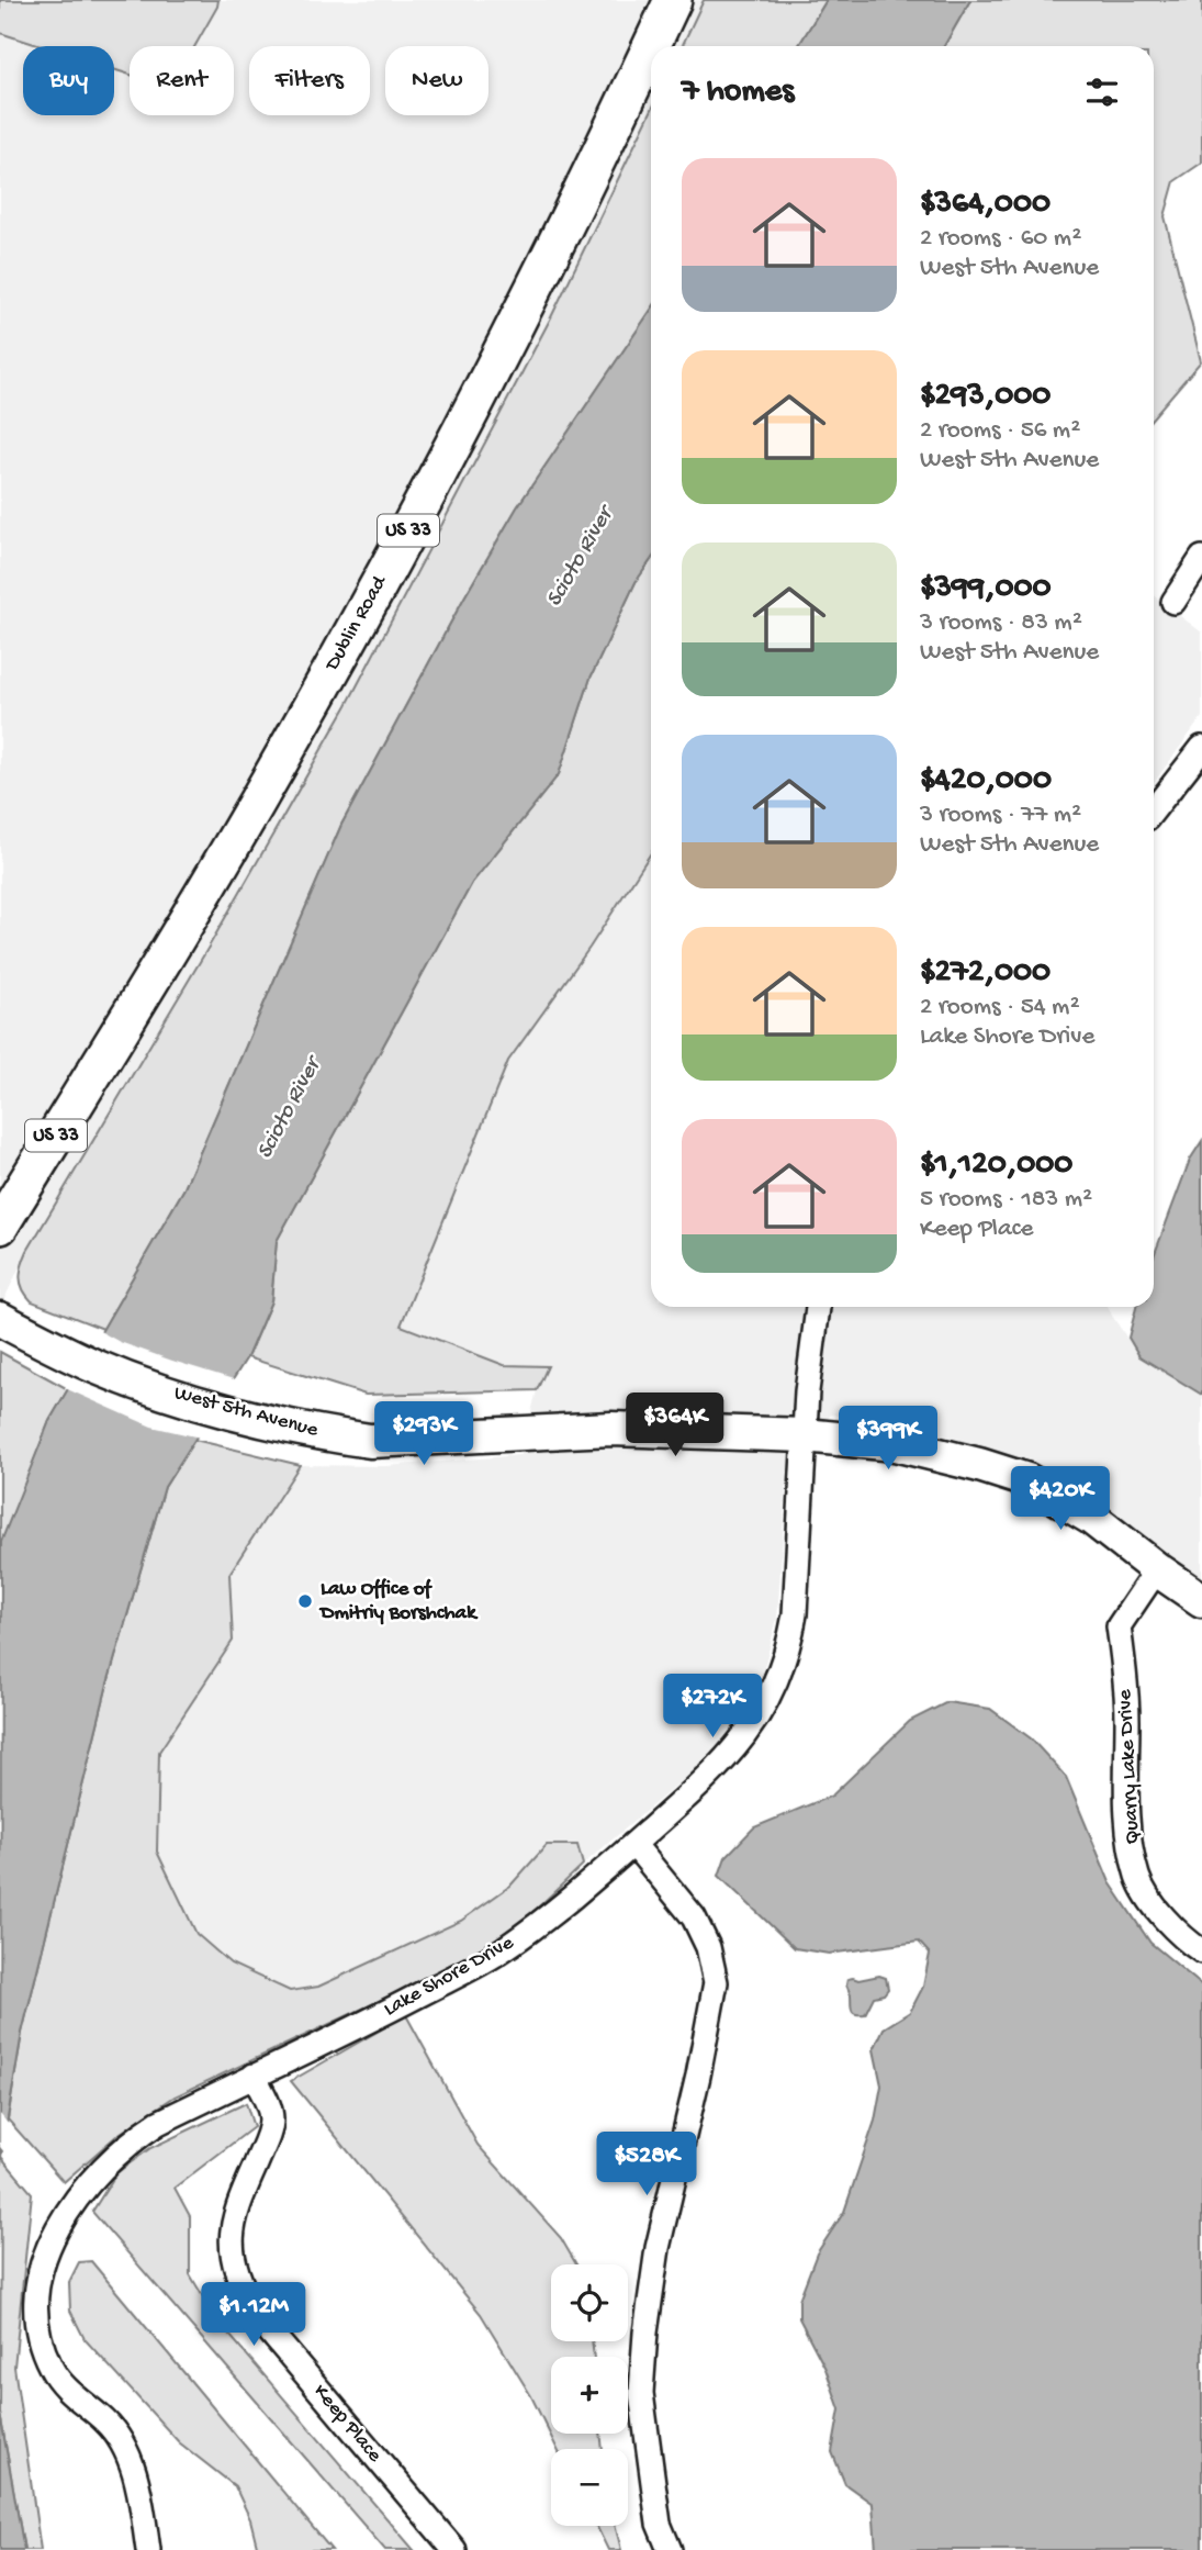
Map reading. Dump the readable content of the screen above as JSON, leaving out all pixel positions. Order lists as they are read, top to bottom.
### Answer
{
  "streets": {
    "main road": ["US 33", "Dublin Road", "West 5th Avenue"],
    "street": ["Quarry Lake Drive", "Lake Shore Drive", "Keep Place"]
  },
  "crossings": [
    ["West 5th Avenue", "Quarry Lake Drive"],
    ["West 5th Avenue", "Lake Shore Drive"],
    ["Lake Shore Drive", "Keep Place"]
  ],
  "water": ["Scioto River"],
  "places": ["Law Office of Dmitriy Borshchak"],
  "page": {
    "chip": [
      "Buy",
      "Rent",
      "Filters",
      "New"
    ],
    "heading": "7 homes",
    "list": [
      {
        "name": "$364,000",
        "note": "2 rooms · 60 m² · West 5th Avenue"
      },
      {
        "name": "$293,000",
        "note": "2 rooms · 56 m² · West 5th Avenue"
      },
      {
        "name": "$399,000",
        "note": "3 rooms · 83 m² · West 5th Avenue"
      },
      {
        "name": "$420,000",
        "note": "3 rooms · 77 m² · West 5th Avenue"
      },
      {
        "name": "$272,000",
        "note": "2 rooms · 54 m² · Lake Shore Drive"
      },
      {
        "name": "$1,120,000",
        "note": "5 rooms · 183 m² · Keep Place"
      }
    ],
    "price": [
      "$364K",
      "$293K",
      "$399K",
      "$420K",
      "$272K",
      "$528K",
      "$1.12M"
    ],
    "map_buttons": ["+", "−"]
  }
}
